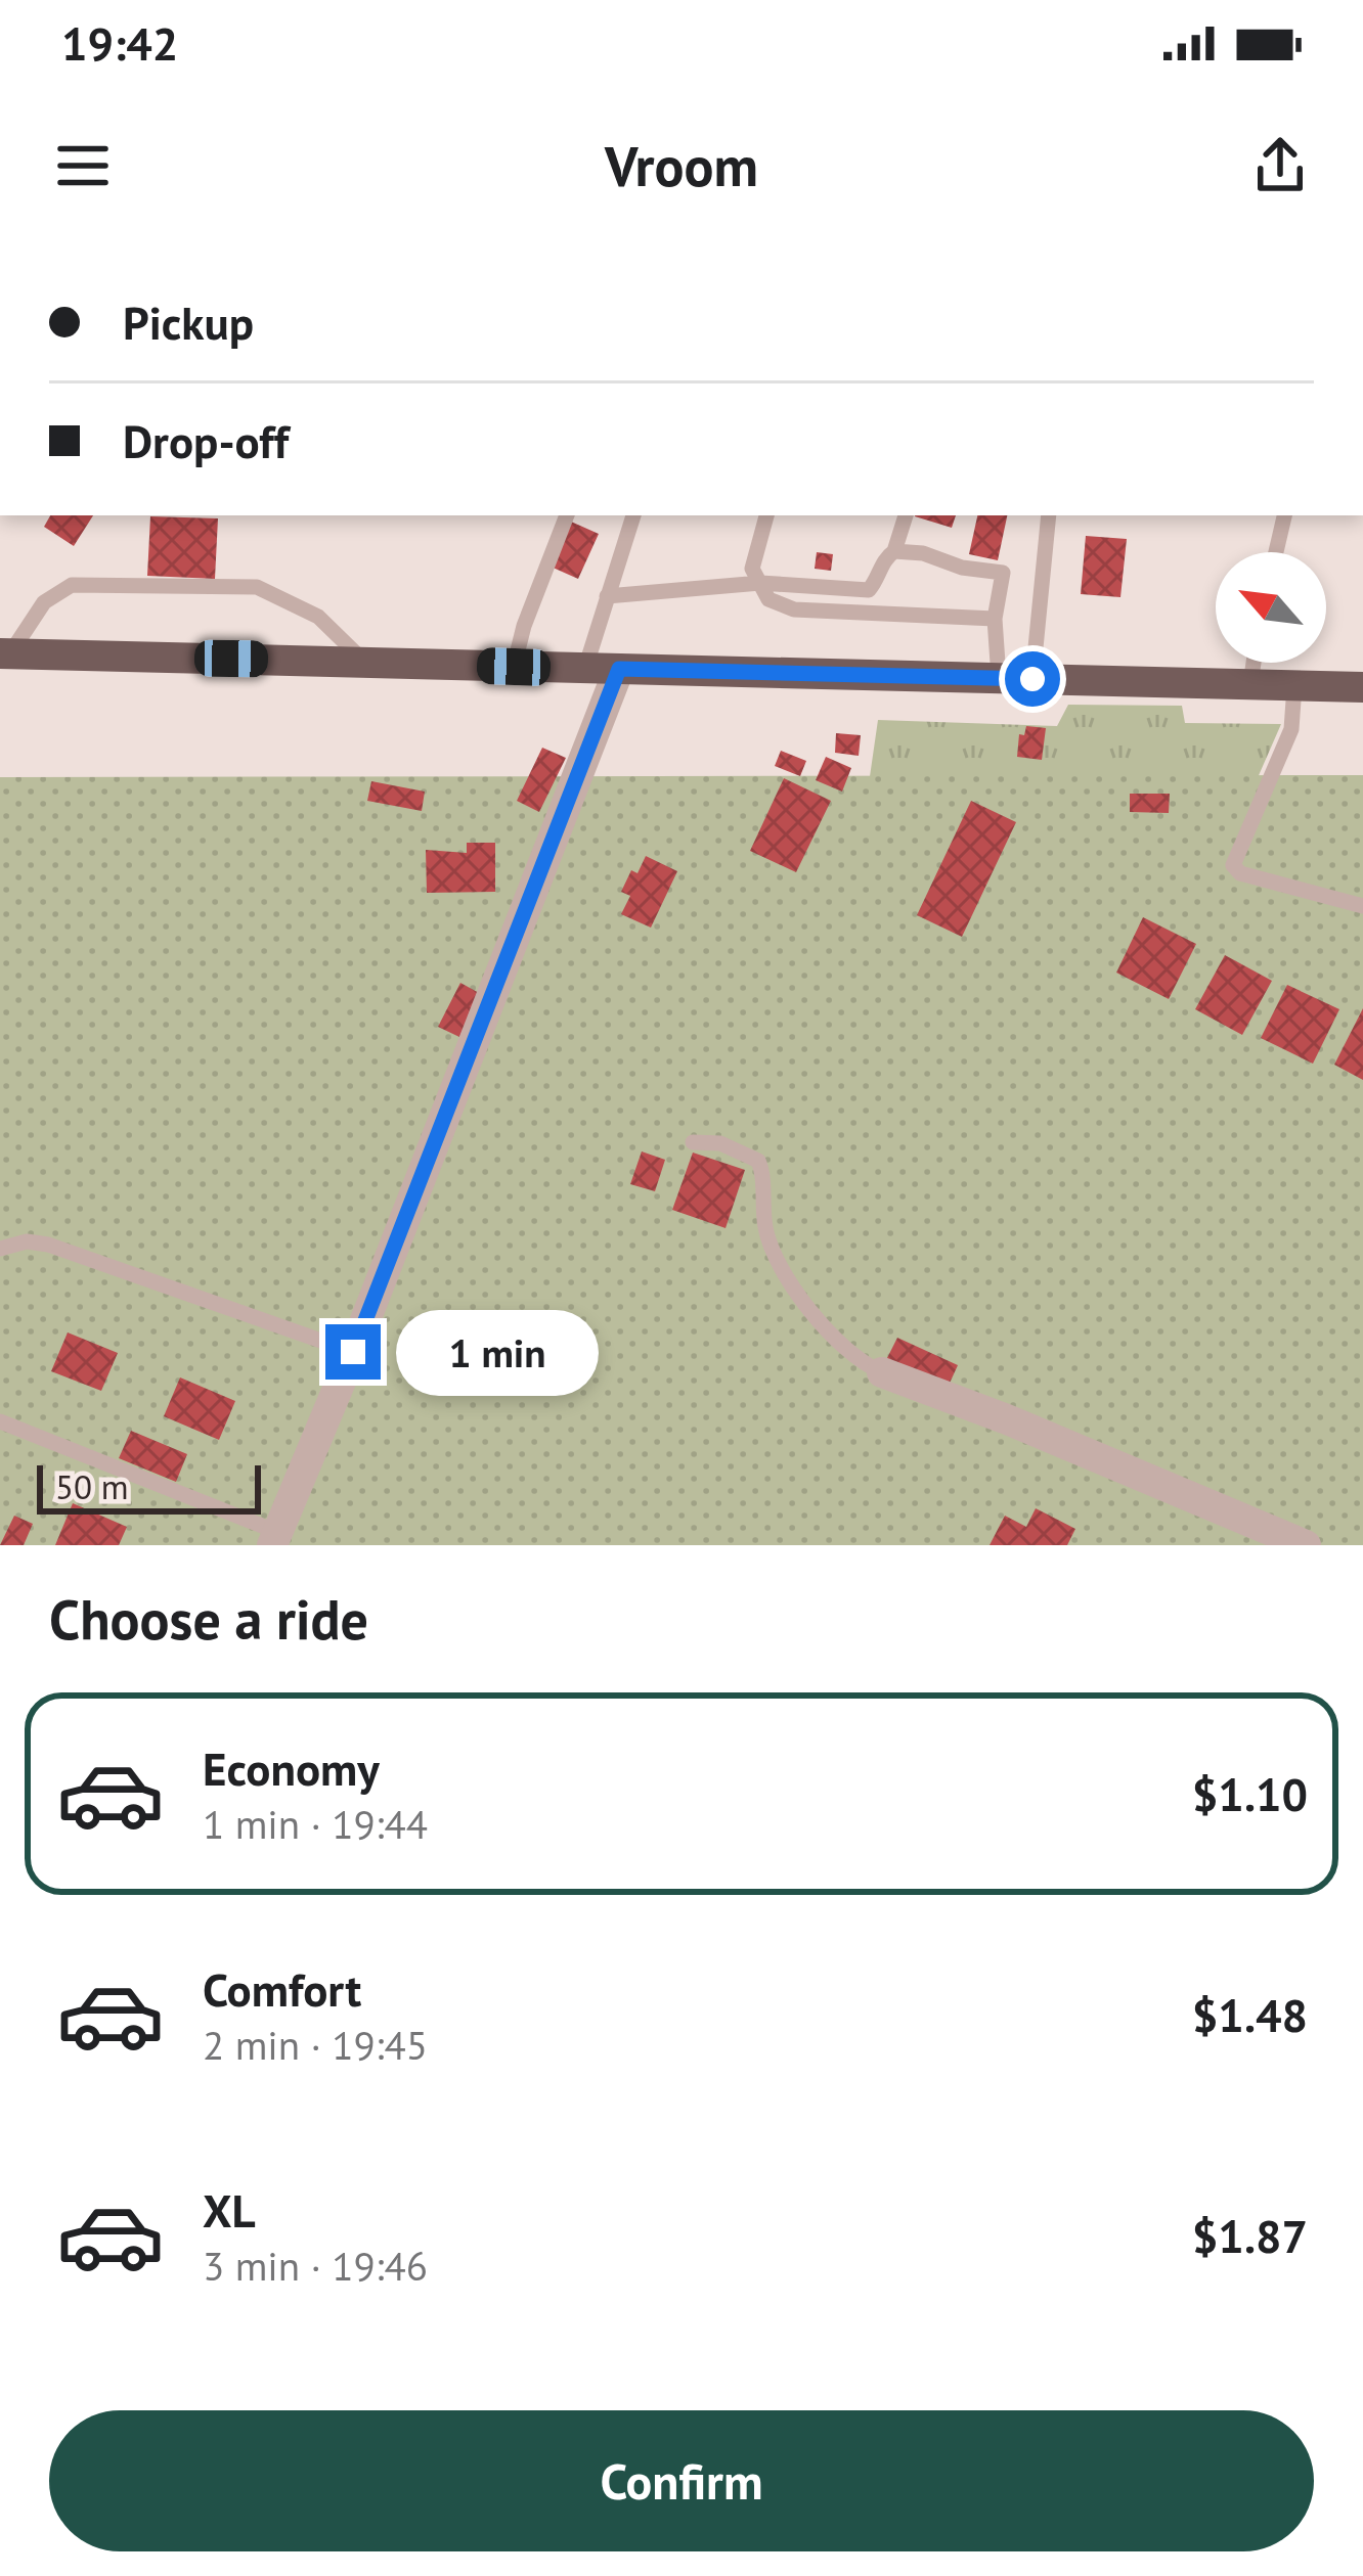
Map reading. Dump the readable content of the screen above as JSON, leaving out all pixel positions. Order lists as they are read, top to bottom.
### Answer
{
  "scale_bar": "50 m",
  "north": "top left",
  "page": {
    "status": "19:42",
    "header": "Vroom",
    "banner": ["Pickup", "Drop-off"],
    "bubble": "1 min",
    "scale": "50 m",
    "heading": "Choose a ride",
    "list": [
      {
        "name": "Economy",
        "note": "1 min · 19:44",
        "value": "$1.10"
      },
      {
        "name": "Comfort",
        "note": "2 min · 19:45",
        "value": "$1.48"
      },
      {
        "name": "XL",
        "note": "3 min · 19:46",
        "value": "$1.87"
      }
    ],
    "buttons": "Confirm"
  }
}
